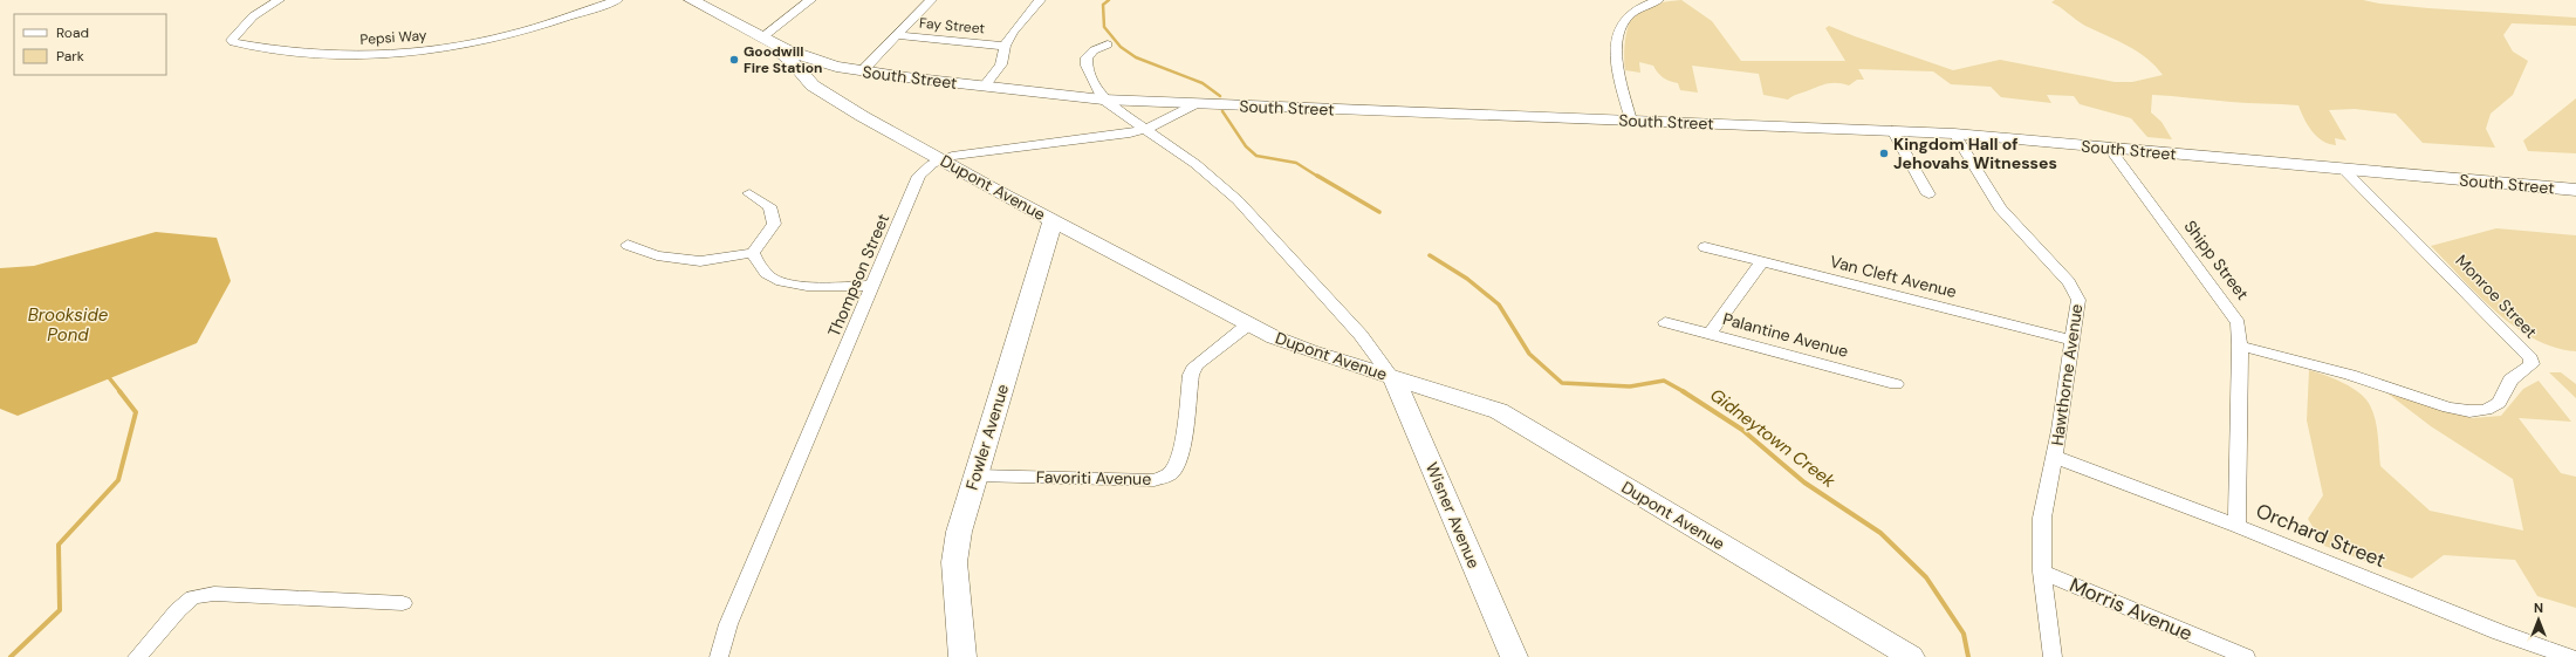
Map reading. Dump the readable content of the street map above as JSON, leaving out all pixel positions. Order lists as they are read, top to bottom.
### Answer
{
  "streets": {
    "street": [
      "Fay Street",
      "Pepsi Way",
      "South Street",
      "Dupont Avenue",
      "Shipp Street",
      "Thompson Street",
      "Van Cleft Avenue",
      "Monroe Street",
      "Palantine Avenue",
      "Hawthorne Avenue",
      "Fowler Avenue",
      "Favoriti Avenue",
      "Wisner Avenue",
      "Orchard Street",
      "Morris Avenue"
    ]
  },
  "crossings": [
    ["South Street", "Dupont Avenue"],
    ["South Street", "Shipp Street"],
    ["South Street", "Thompson Street"],
    ["South Street", "Monroe Street"],
    ["South Street", "Hawthorne Avenue"],
    ["Dupont Avenue", "Thompson Street"],
    ["Dupont Avenue", "Fowler Avenue"],
    ["Dupont Avenue", "Favoriti Avenue"],
    ["Dupont Avenue", "Wisner Avenue"],
    ["Shipp Street", "Monroe Street"],
    ["Shipp Street", "Orchard Street"],
    ["Van Cleft Avenue", "Hawthorne Avenue"],
    ["Hawthorne Avenue", "Orchard Street"],
    ["Hawthorne Avenue", "Morris Avenue"],
    ["Fowler Avenue", "Favoriti Avenue"]
  ],
  "water": ["Brookside Pond", "Gidneytown Creek"],
  "places": ["Goodwill Fire Station", "Kingdom Hall of Jehovahs Witnesses"],
  "legend": ["Road", "Park"],
  "north": "top"
}
